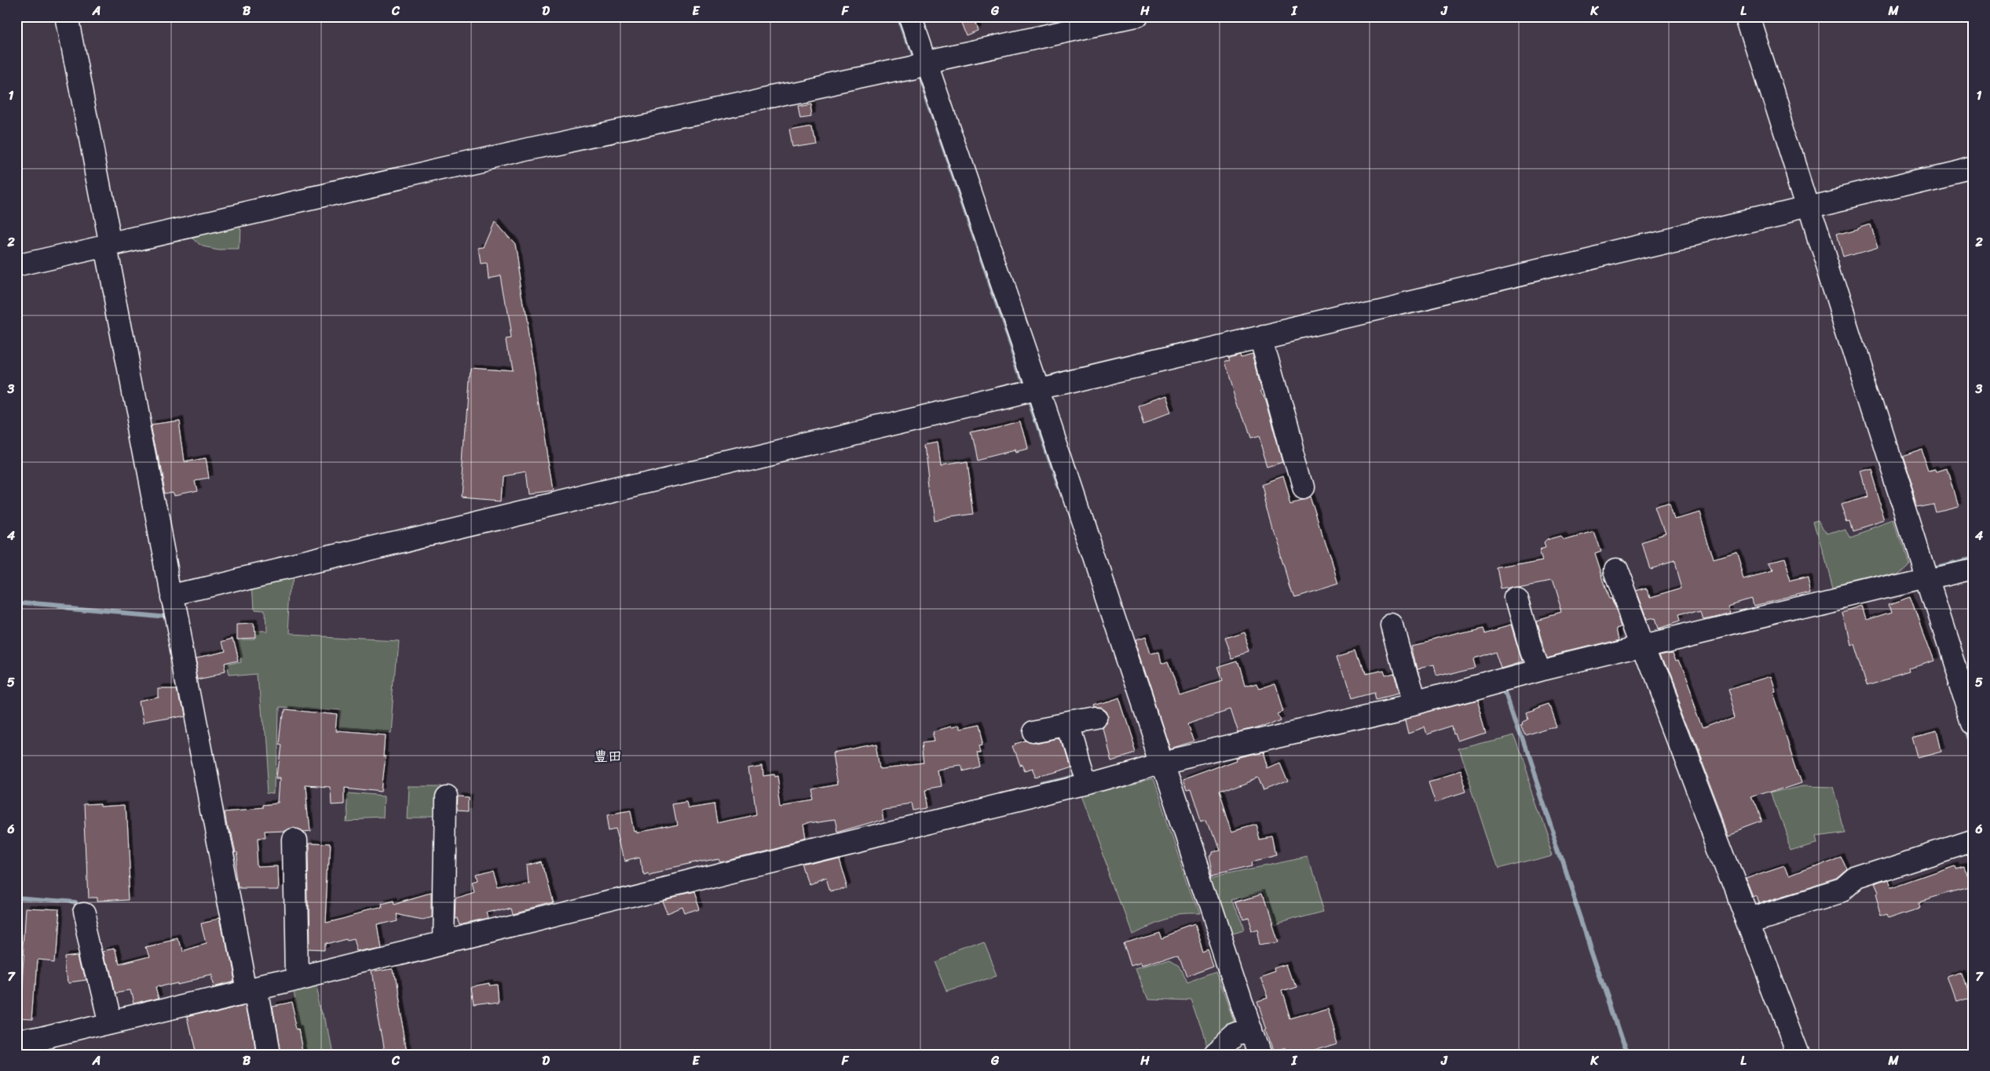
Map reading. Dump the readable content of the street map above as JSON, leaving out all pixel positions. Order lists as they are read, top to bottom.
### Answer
{
  "districts": ["豊田"],
  "grid": {
    "columns": [
      "A",
      "B",
      "C",
      "D",
      "E",
      "F",
      "G",
      "H",
      "I",
      "J",
      "K",
      "L",
      "M"
    ],
    "rows": [
      "1",
      "2",
      "3",
      "4",
      "5",
      "6",
      "7"
    ]
  }
}
